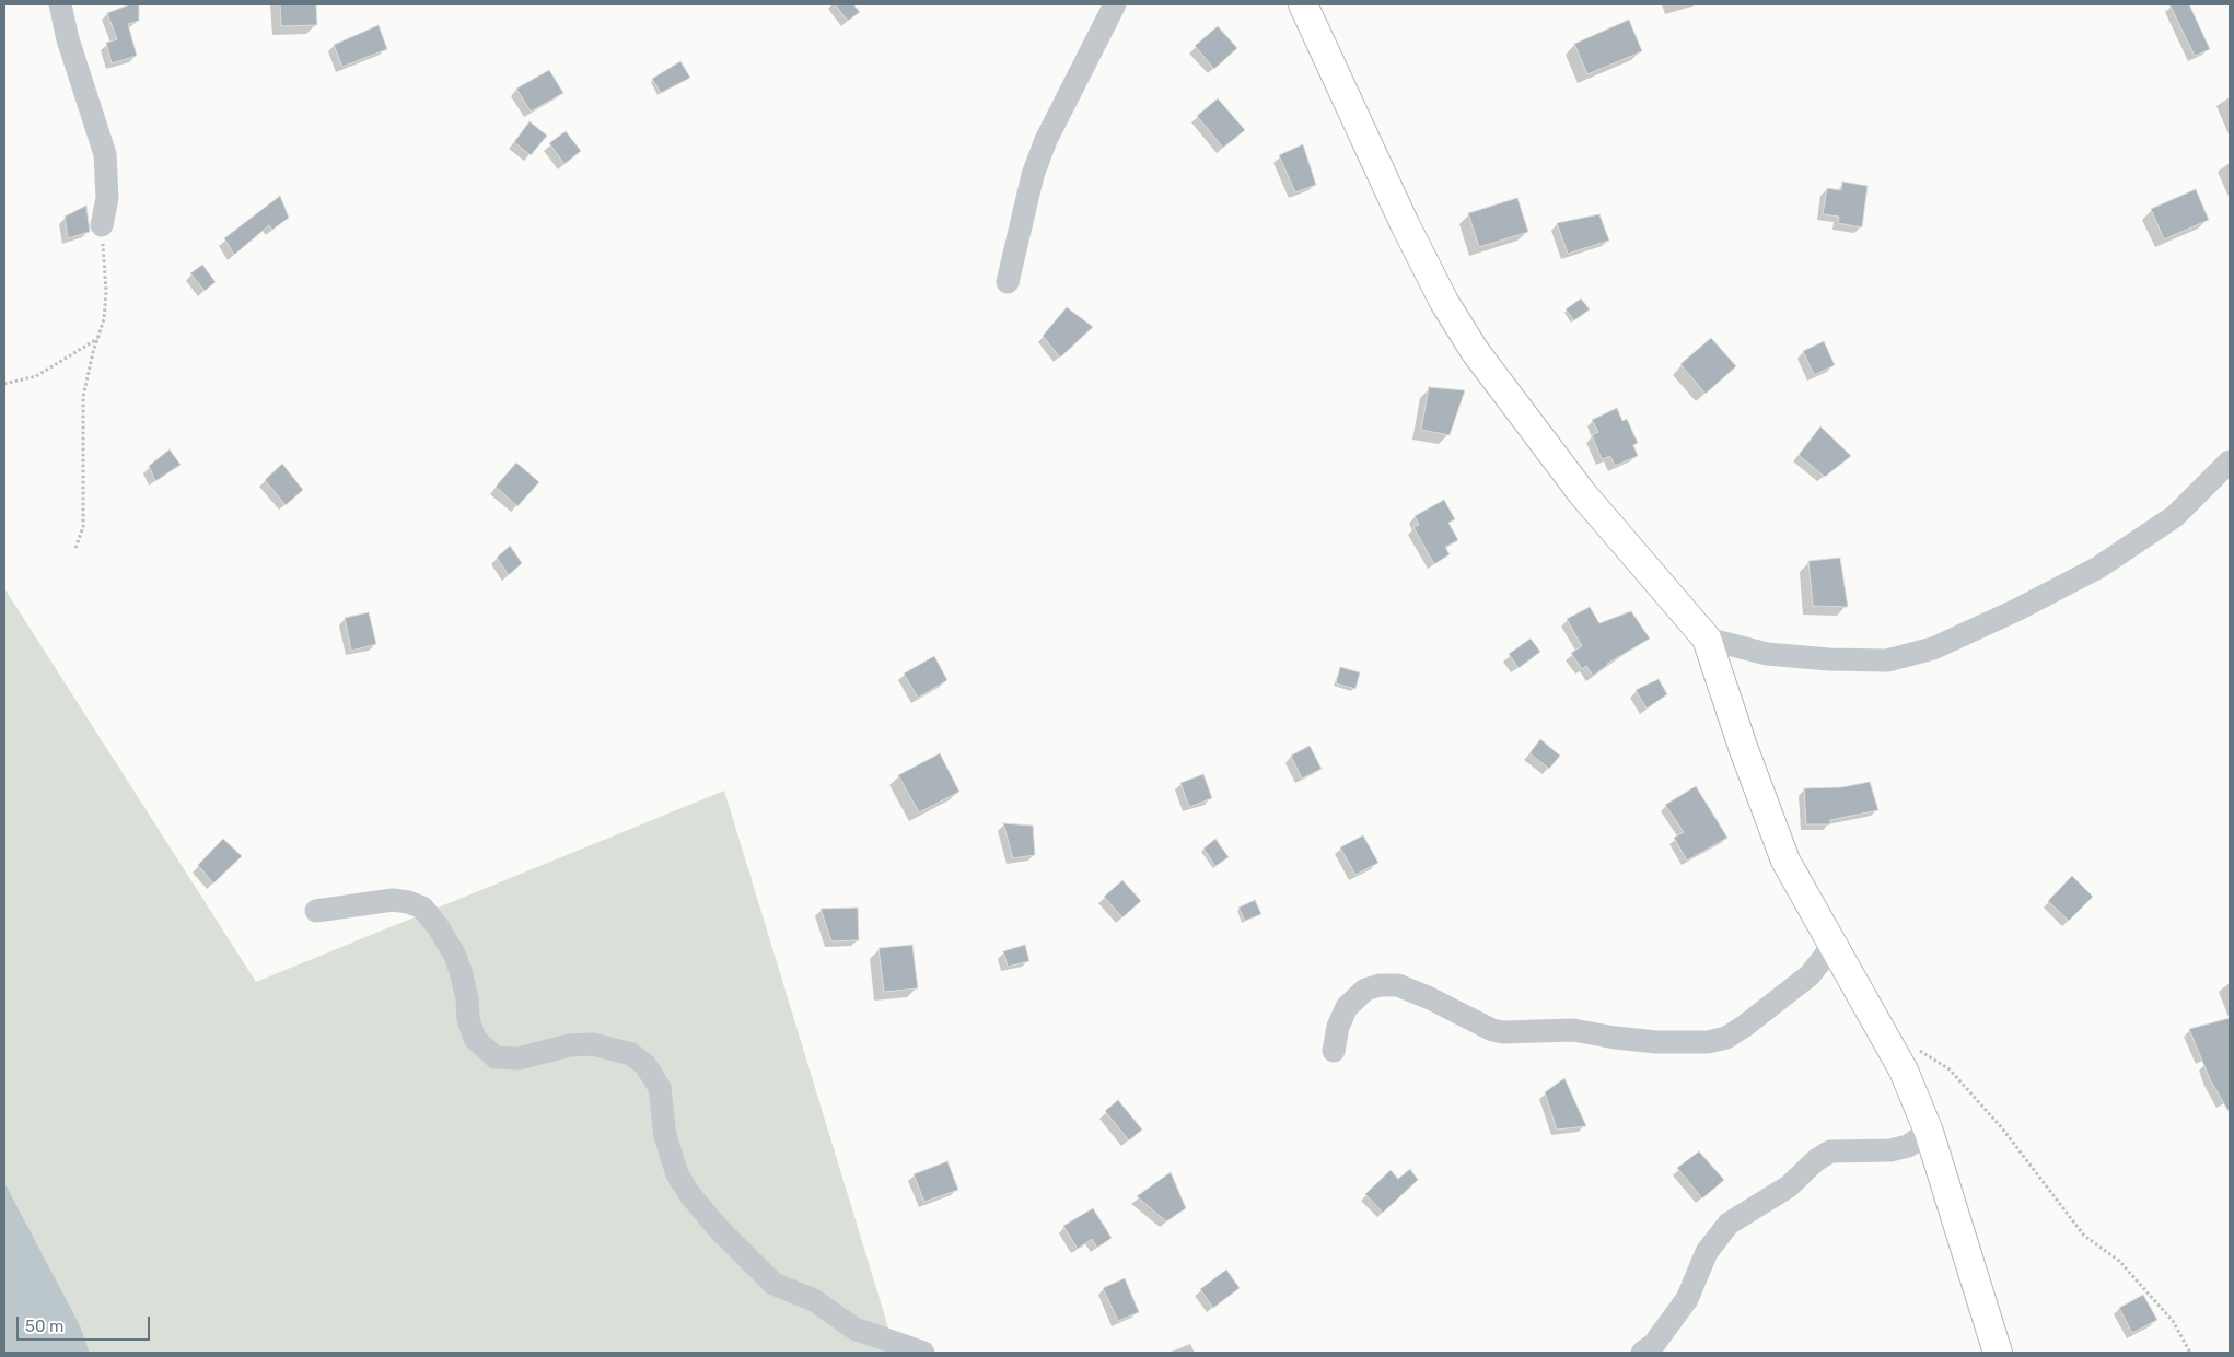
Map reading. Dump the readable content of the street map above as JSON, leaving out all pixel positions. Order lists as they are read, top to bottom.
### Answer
{
  "scale_bar": "50 m"
}
